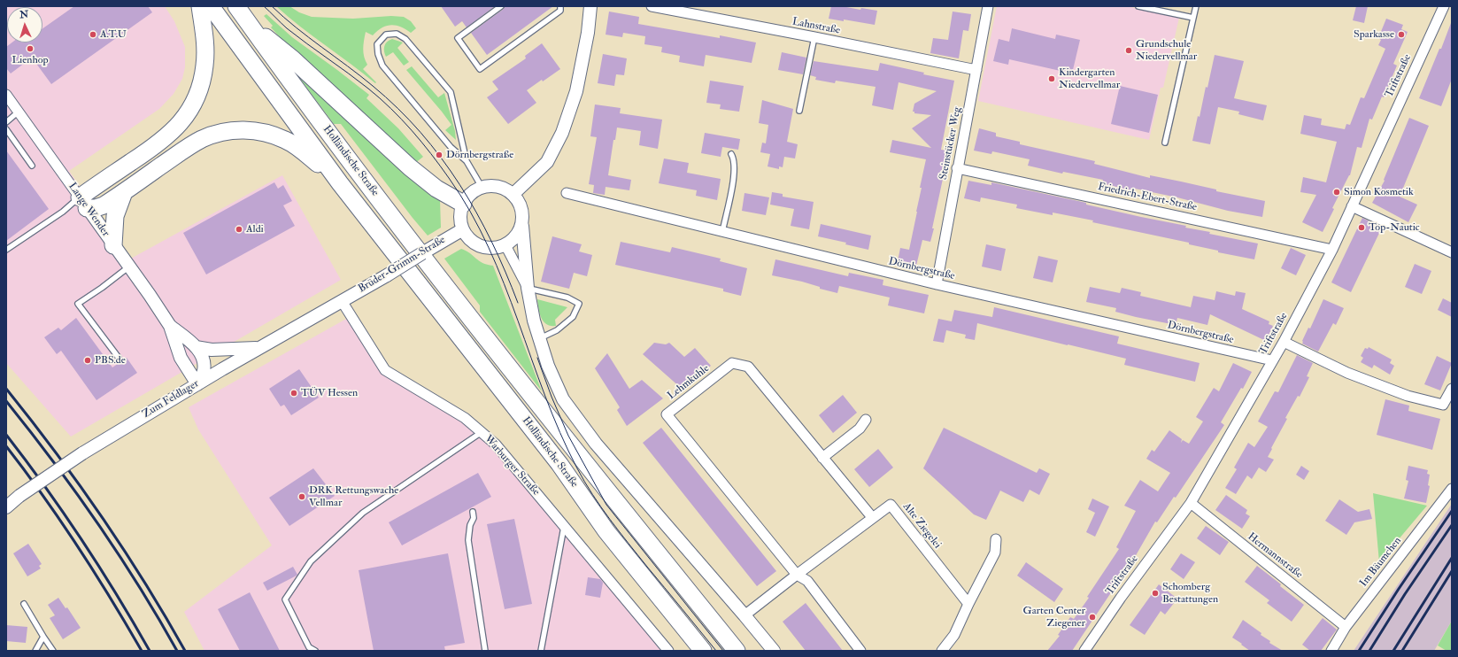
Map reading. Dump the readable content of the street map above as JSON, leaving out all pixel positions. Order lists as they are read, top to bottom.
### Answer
{
  "streets": {
    "highway": ["Holländische Straße"],
    "street": [
      "Lahnstraße",
      "Triftstraße",
      "Steinstücker Weg",
      "Friedrich-Ebert-Straße",
      "Lange Wender",
      "Brüder-Grimm-Straße",
      "Dörnbergstraße",
      "Lehmkuhle",
      "Zum Feldlager",
      "Warburger Straße",
      "Alte Ziegelei",
      "Hermannstraße",
      "Im Bäumchen"
    ]
  },
  "crossings": [
    ["Lahnstraße", "Steinstücker Weg"],
    ["Triftstraße", "Friedrich-Ebert-Straße"],
    ["Triftstraße", "Dörnbergstraße"],
    ["Triftstraße", "Hermannstraße"],
    ["Steinstücker Weg", "Friedrich-Ebert-Straße"],
    ["Steinstücker Weg", "Dörnbergstraße"],
    ["Brüder-Grimm-Straße", "Zum Feldlager"],
    ["Brüder-Grimm-Straße", "Warburger Straße"],
    ["Lehmkuhle", "Alte Ziegelei"],
    ["Zum Feldlager", "Warburger Straße"],
    ["Hermannstraße", "Im Bäumchen"]
  ],
  "places": [
    "A.T.U",
    "Sparkasse",
    "Lienhop",
    "Grundschule Niedervellmar",
    "Kindergarten Niedervellmar",
    "Dörnbergstraße",
    "Simon Kosmetik",
    "Top-Nautic",
    "Aldi",
    "PBS.de",
    "TÜV Hessen",
    "DRK Rettungswache Vellmar",
    "Schomberg Bestattungen",
    "Garten Center Ziegener"
  ],
  "north": "top"
}
